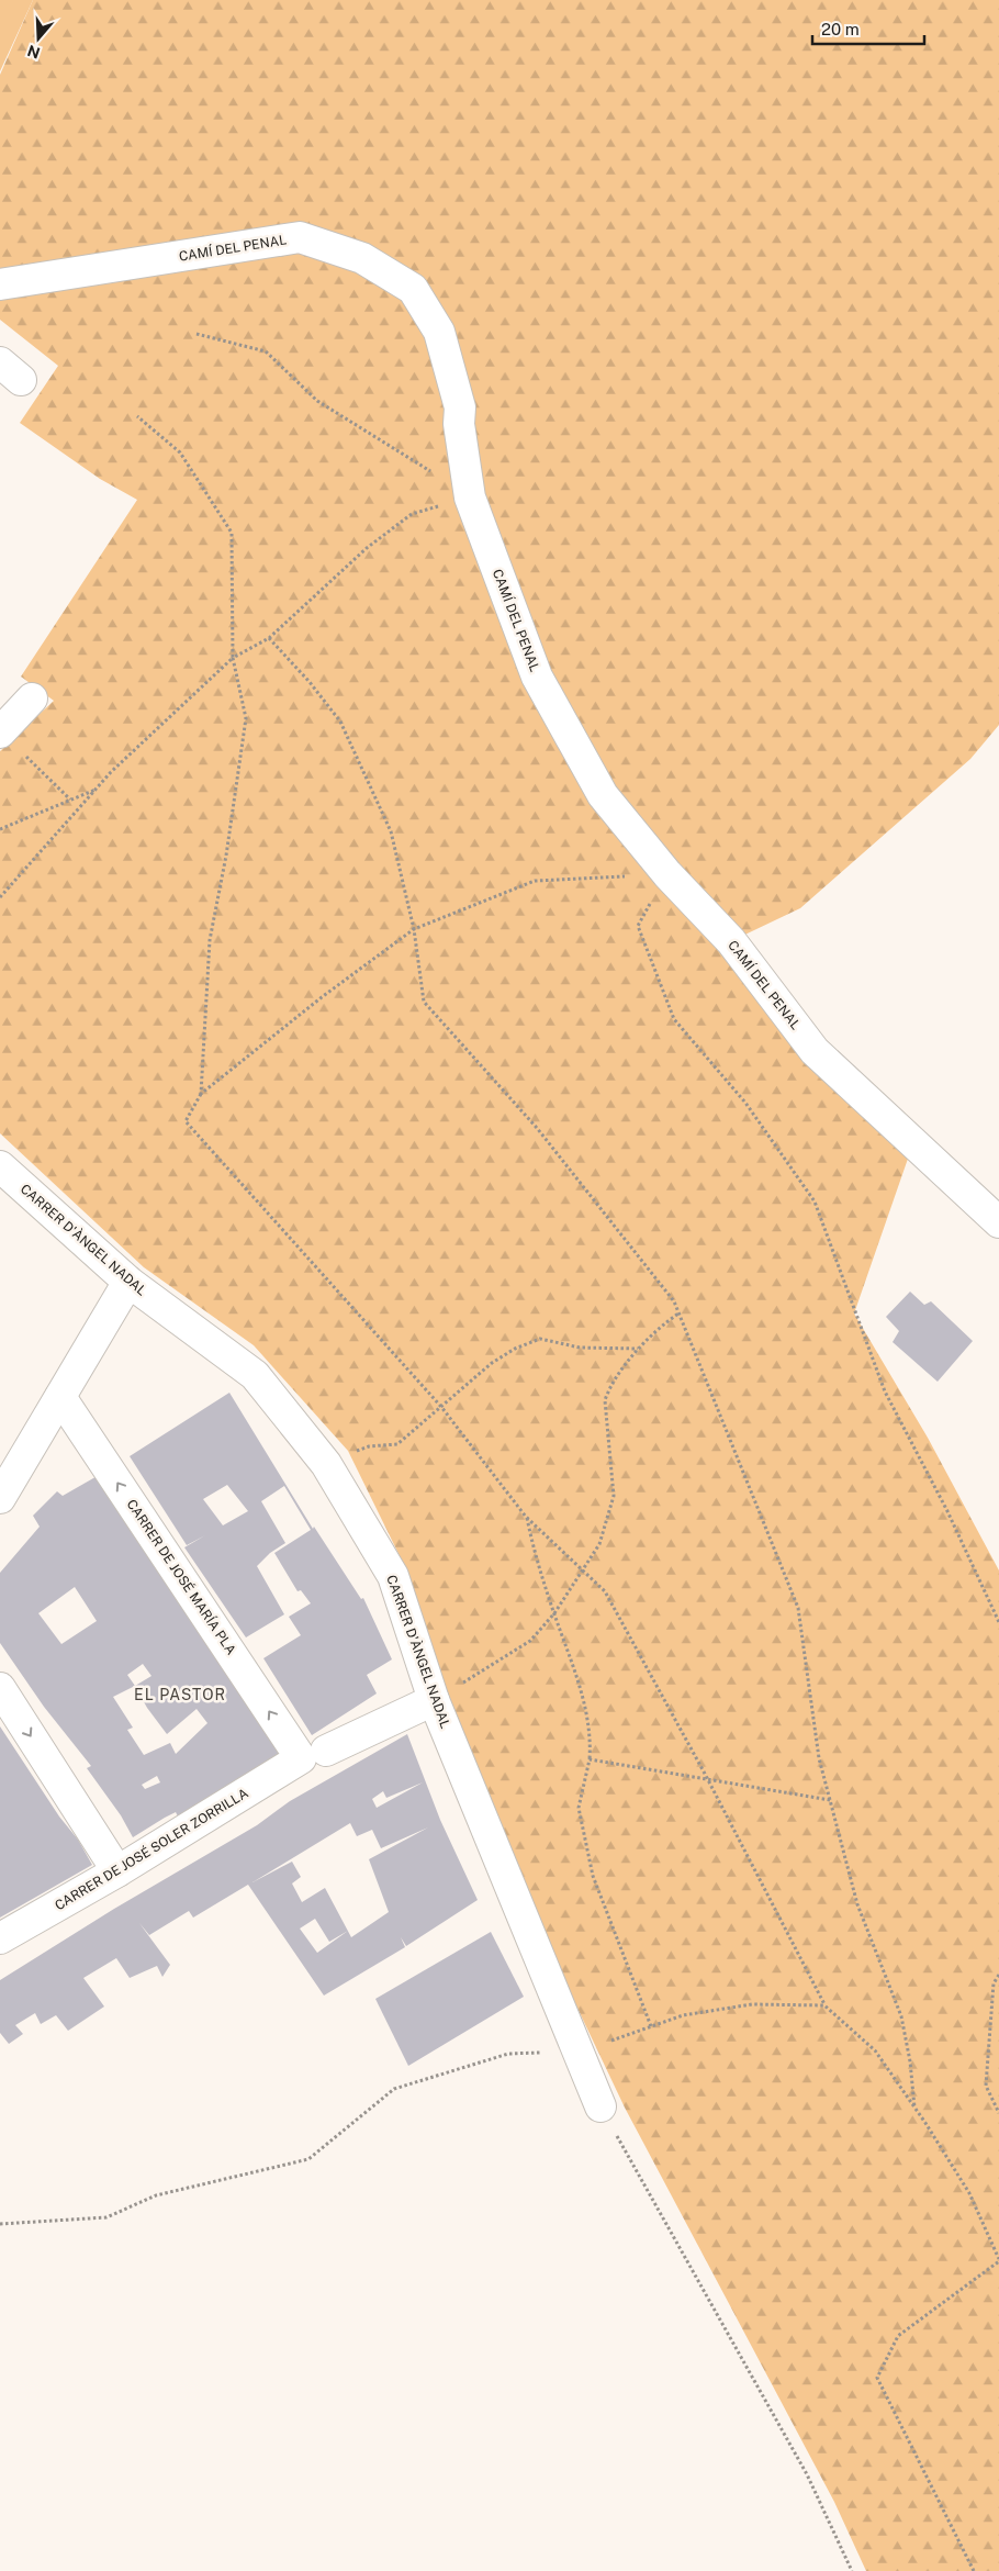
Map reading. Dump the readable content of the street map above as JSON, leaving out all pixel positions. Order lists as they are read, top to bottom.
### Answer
{
  "streets": {
    "street": [
      "CAMÍ DEL PENAL",
      "CARRER D'ÀNGEL NADAL",
      "CARRER DE JOSÉ MARÍA PLA",
      "CARRER DE JOSÉ SOLER ZORRILLA"
    ]
  },
  "crossings": [
    ["CARRER D'ÀNGEL NADAL", "CARRER DE JOSÉ SOLER ZORRILLA"],
    ["CARRER DE JOSÉ MARÍA PLA", "CARRER DE JOSÉ SOLER ZORRILLA"]
  ],
  "districts": ["EL PASTOR"],
  "scale_bar": "20 m",
  "north": "bottom"
}
